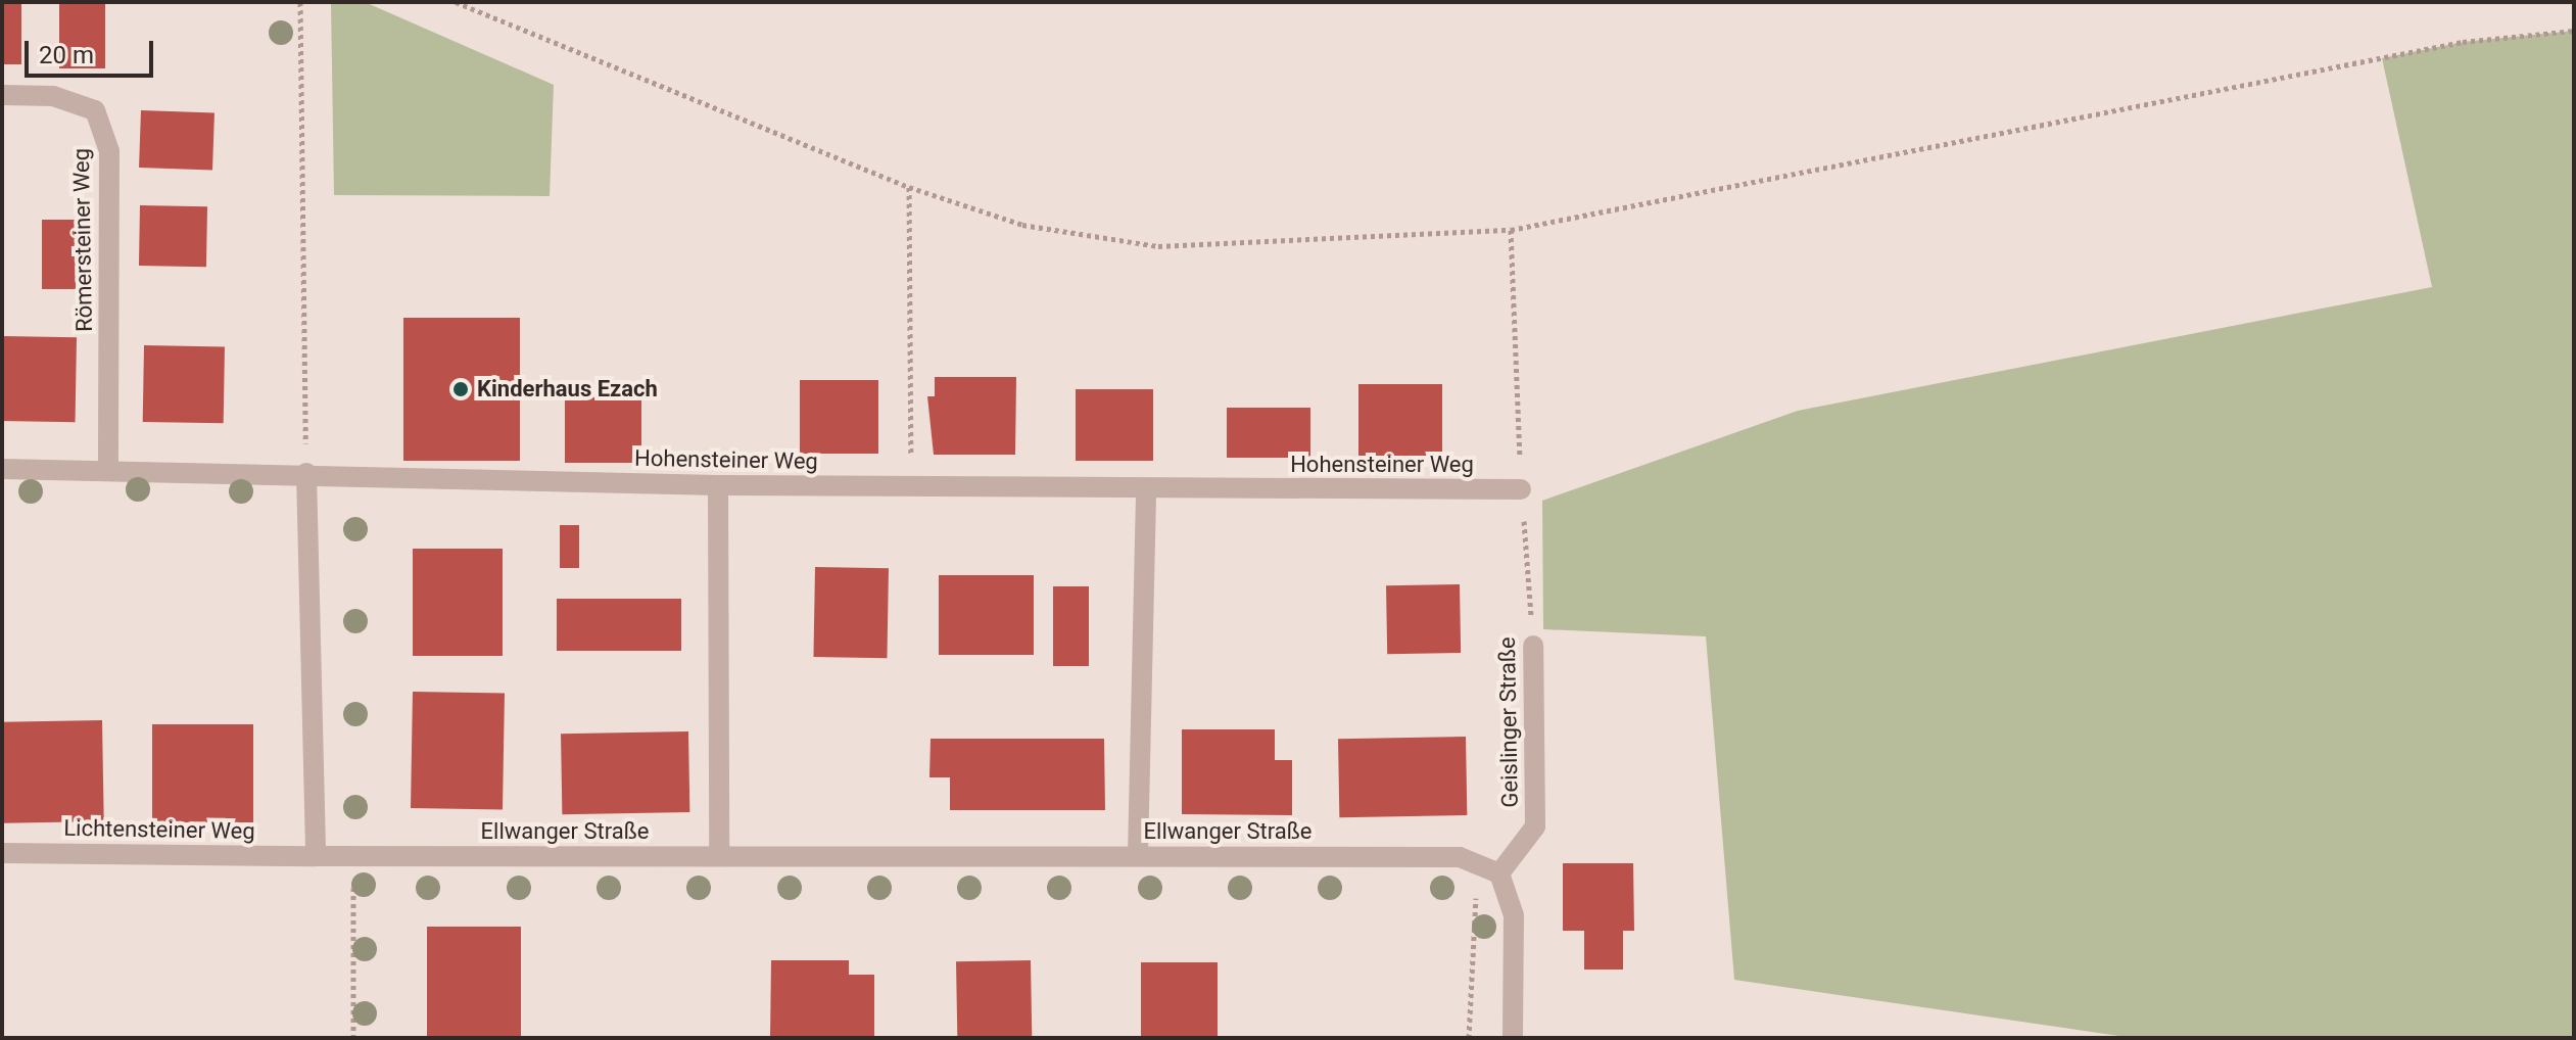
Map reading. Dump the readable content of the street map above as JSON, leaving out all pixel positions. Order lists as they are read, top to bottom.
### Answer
{
  "streets": {
    "street": [
      "Römersteiner Weg",
      "Hohensteiner Weg",
      "Geislinger Straße",
      "Lichtensteiner Weg",
      "Ellwanger Straße"
    ]
  },
  "crossings": [
    ["Hohensteiner Weg", "Geislinger Straße"],
    ["Geislinger Straße", "Ellwanger Straße"],
    ["Lichtensteiner Weg", "Ellwanger Straße"]
  ],
  "places": ["Kinderhaus Ezach"],
  "scale_bar": "20 m"
}
